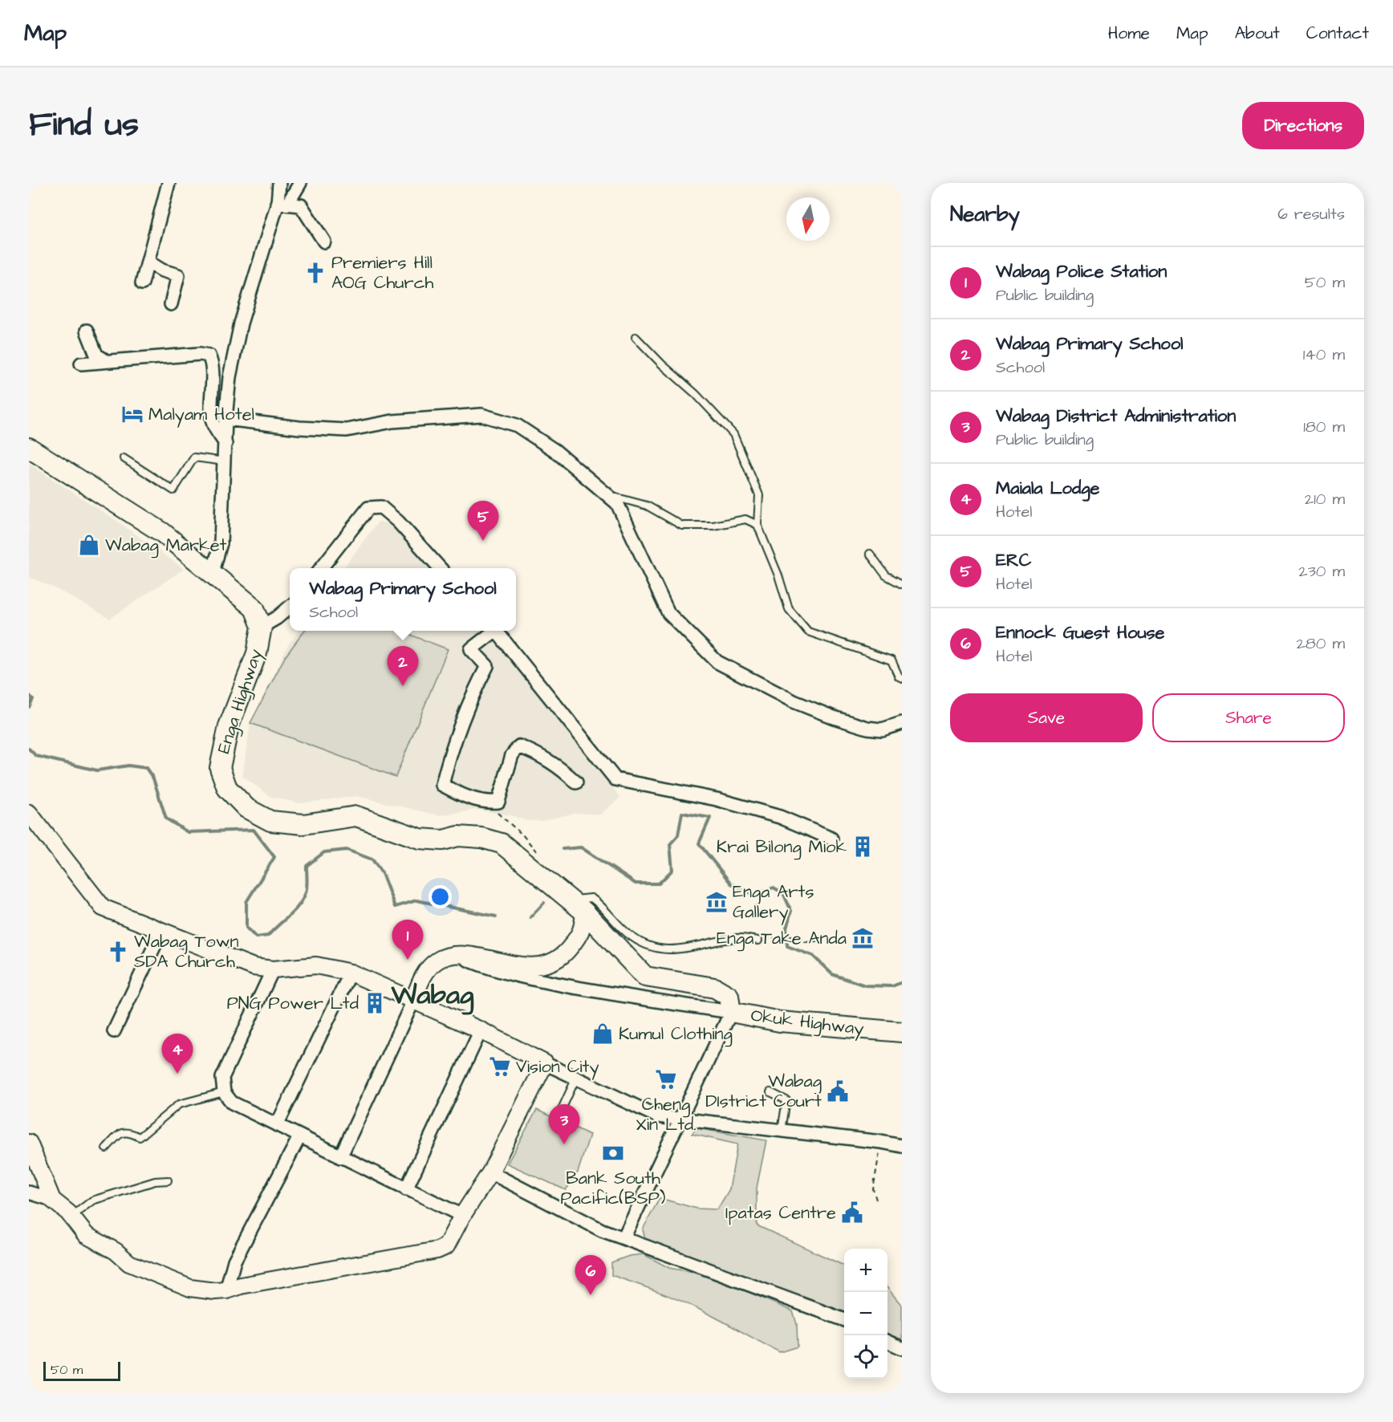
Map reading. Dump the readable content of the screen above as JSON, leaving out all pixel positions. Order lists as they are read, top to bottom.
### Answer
{
  "streets": {
    "main road": ["Enga Highway", "Okuk Highway"]
  },
  "crossings": [
    ["Enga Highway", "Okuk Highway"]
  ],
  "districts": ["Wabag"],
  "places": {
    "church": ["Premiers Hill AOG Church", "Wabag Town SDA Church"],
    "hotel": ["Malyam Hotel"],
    "shop": ["Wabag Market", "Kumul Clothing"],
    "building": ["Krai Bilong Miok", "PNG Power Ltd"],
    "museum": ["Enga Arts Gallery", "Enga Take Anda"],
    "supermarket": ["Vision City", "Cheng Xin Ltd."],
    "public building": ["Wabag DIstrict Court", "Ipatas Centre"],
    "bank": ["Bank South Pacific(BSP)"]
  },
  "scale_bar": "50 m",
  "north": "bottom",
  "page": {
    "header": "Map",
    "nav": [
      "Home",
      "Map",
      "About",
      "Contact"
    ],
    "title": "Find us",
    "buttons": [
      "Directions",
      ["Save", "Share"]
    ],
    "heading": ["Nearby", "6 results"],
    "list": [
      {
        "mark": "1",
        "name": "Wabag Police Station",
        "note": "Public building",
        "value": "50 m"
      },
      {
        "mark": "2",
        "name": "Wabag Primary School",
        "note": "School",
        "value": "140 m"
      },
      {
        "mark": "3",
        "name": "Wabag District Administration",
        "note": "Public building",
        "value": "180 m"
      },
      {
        "mark": "4",
        "name": "Maiala Lodge",
        "note": "Hotel",
        "value": "210 m"
      },
      {
        "mark": "5",
        "name": "ERC",
        "note": "Hotel",
        "value": "230 m"
      },
      {
        "mark": "6",
        "name": "Ennock Guest House",
        "note": "Hotel",
        "value": "280 m"
      }
    ],
    "pins": [
      "5",
      "2",
      "1",
      "4",
      "3",
      "6"
    ],
    "popup": ["Wabag Primary School", "School"],
    "map_buttons": ["+", "−"],
    "scale": "50 m"
  }
}
